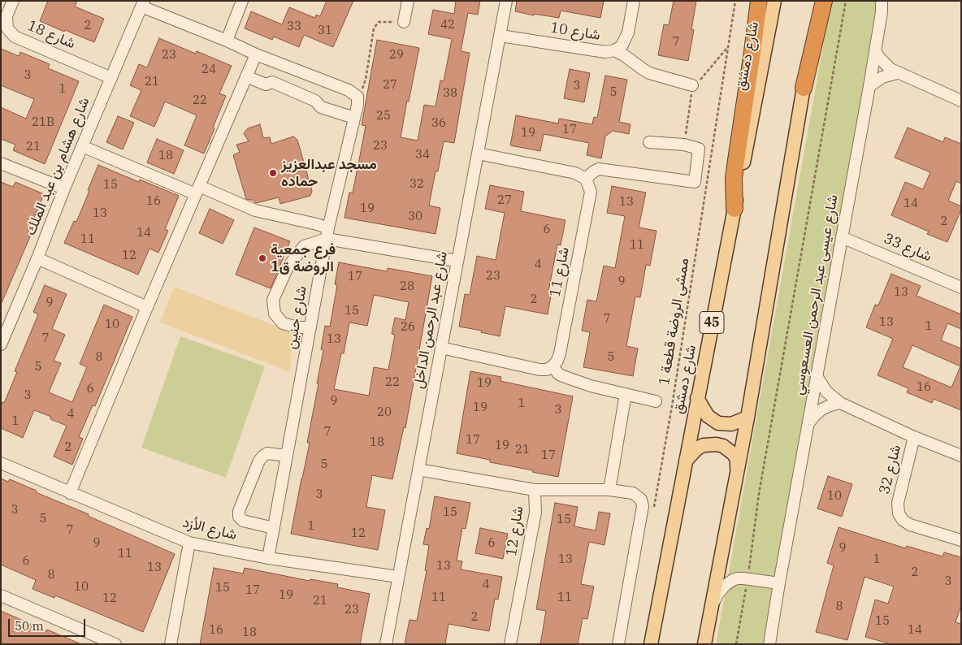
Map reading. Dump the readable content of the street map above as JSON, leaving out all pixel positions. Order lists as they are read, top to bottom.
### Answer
{
  "streets": {
    "main road": ["شارع دمشق", "45"],
    "street": [
      "شارع 10",
      "شارع 18",
      "شارع هشام بن عبد الملك",
      "شارع 33",
      "شارع 11",
      "شارع عيسى عبد الرحمن العسعوسي",
      "شارع حنين",
      "شارع عبد الرحمن الداخل",
      "شارع 32",
      "شارع الأزد",
      "شارع 12"
    ],
    "path": ["ممشى الروضة قطعة 1"]
  },
  "crossings": [
    ["شارع 10", "شارع عبد الرحمن الداخل"],
    ["شارع 18", "شارع هشام بن عبد الملك"],
    ["شارع 33", "شارع عيسى عبد الرحمن العسعوسي"],
    ["شارع عيسى عبد الرحمن العسعوسي", "شارع 32"],
    ["شارع حنين", "شارع الأزد"],
    ["شارع عبد الرحمن الداخل", "شارع الأزد"],
    ["شارع عبد الرحمن الداخل", "شارع 12"]
  ],
  "places": ["مسجد عبدالعزيز حماده", "فرع جمعية الروضة ق1"],
  "house_numbers": [
    "42",
    "2",
    "33",
    "31",
    "7",
    "23",
    "29",
    "24",
    "3",
    "21",
    "27",
    "3",
    "1",
    "5",
    "38",
    "22",
    "25",
    "21B",
    "36",
    "17",
    "19",
    "23",
    "21",
    "34",
    "18",
    "32",
    "15",
    "27",
    "16",
    "13",
    "14",
    "19",
    "13",
    "30",
    "2",
    "6",
    "14",
    "11",
    "11",
    "12",
    "4",
    "23",
    "17",
    "9",
    "28",
    "13",
    "2",
    "9",
    "15",
    "7",
    "13",
    "10",
    "1",
    "26",
    "7",
    "13",
    "8",
    "5",
    "5",
    "22",
    "19",
    "16",
    "6",
    "3",
    "9",
    "1",
    "19",
    "3",
    "20",
    "4",
    "1",
    "7",
    "17",
    "18",
    "19",
    "2",
    "21",
    "17",
    "5",
    "3",
    "10",
    "3",
    "15",
    "5",
    "15",
    "1",
    "7",
    "12",
    "9",
    "6",
    "9",
    "11",
    "13",
    "1",
    "6",
    "13",
    "13",
    "2",
    "8",
    "3",
    "4",
    "10",
    "15",
    "17",
    "19",
    "11",
    "11",
    "12",
    "21",
    "8",
    "23",
    "2",
    "15",
    "16",
    "14",
    "18"
  ],
  "scale_bar": "50 m"
}
